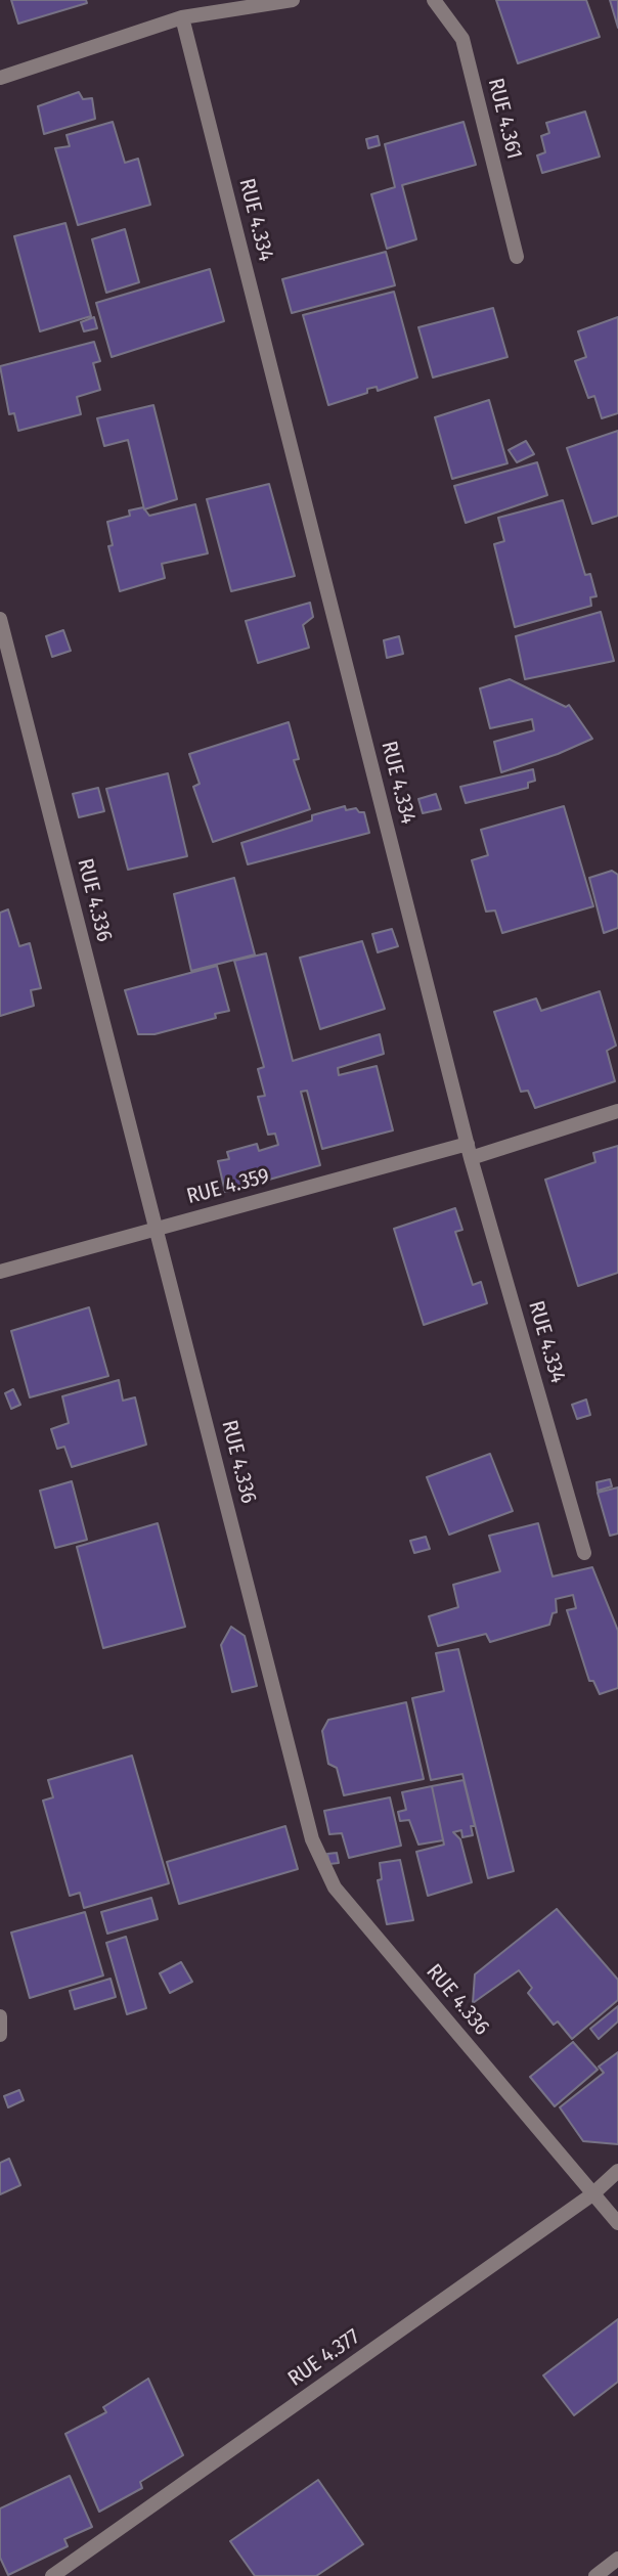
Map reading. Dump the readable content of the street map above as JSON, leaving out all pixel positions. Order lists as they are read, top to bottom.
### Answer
{
  "streets": {
    "street": [
      "RUE 4.361",
      "RUE 4.334",
      "RUE 4.336",
      "RUE 4.359",
      "RUE 4.377"
    ]
  },
  "crossings": [
    ["RUE 4.334", "RUE 4.359"],
    ["RUE 4.336", "RUE 4.359"],
    ["RUE 4.336", "RUE 4.377"]
  ]
}
